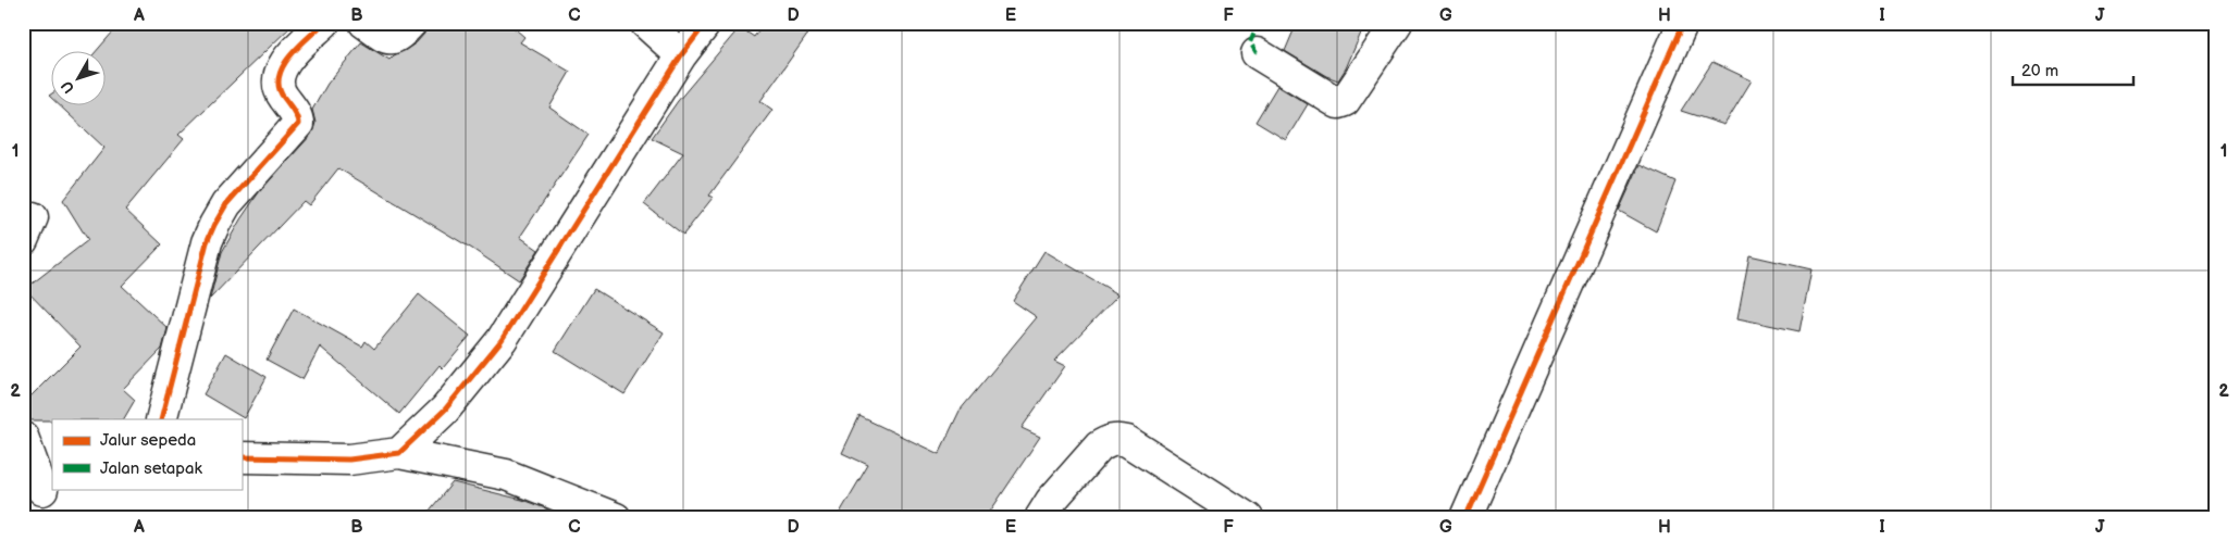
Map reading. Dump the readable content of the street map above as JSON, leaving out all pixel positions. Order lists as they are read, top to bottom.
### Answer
{
  "legend": ["Jalur sepeda", "Jalan setapak"],
  "scale_bar": "20 m",
  "north": "bottom left",
  "grid": {
    "columns": [
      "A",
      "B",
      "C",
      "D",
      "E",
      "F",
      "G",
      "H",
      "I",
      "J"
    ],
    "rows": ["1", "2"]
  }
}
